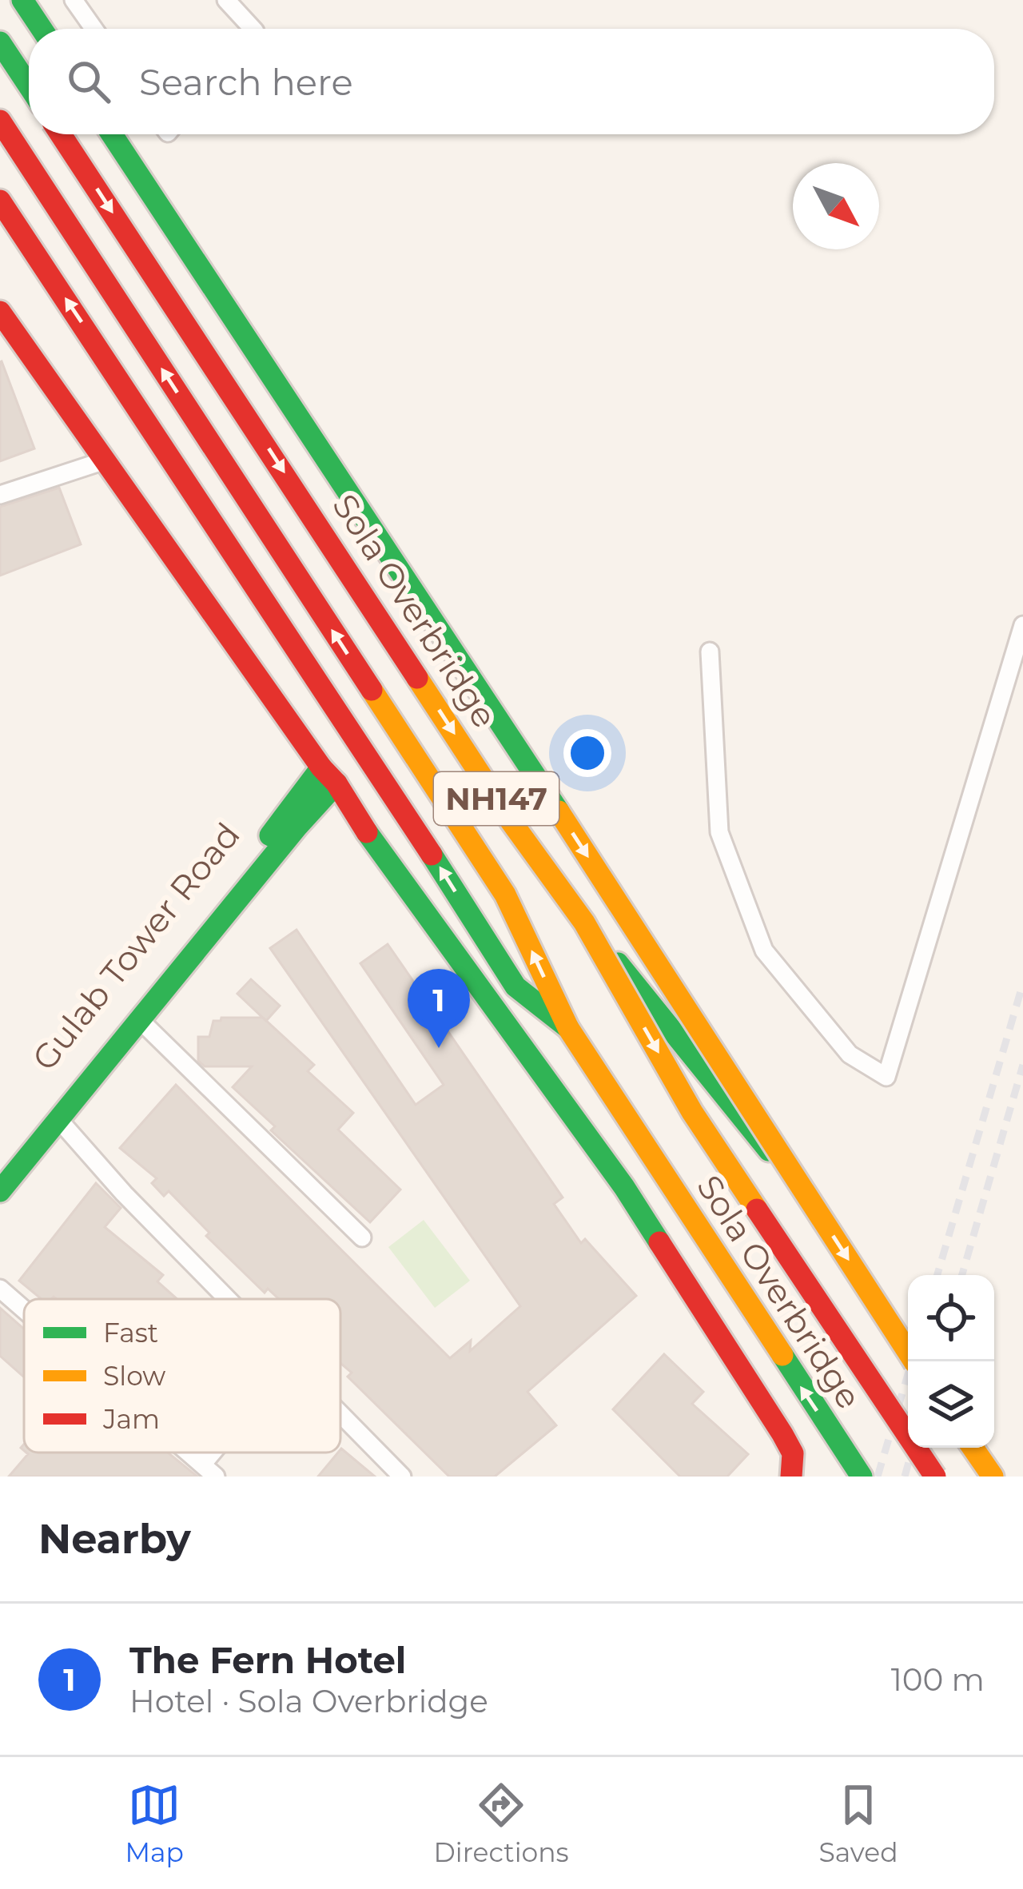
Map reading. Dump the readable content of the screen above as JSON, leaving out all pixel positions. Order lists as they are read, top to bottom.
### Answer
{
  "streets": {
    "main road": ["Sola Overbridge", "NH147", "Gulab Tower Road"]
  },
  "legend": ["Fast", "Slow", "Jam"],
  "north": "bottom right",
  "page": {
    "search": "Search here",
    "pins": "1",
    "heading": "Nearby",
    "list": [
      {
        "mark": "1",
        "name": "The Fern Hotel",
        "note": "Hotel · Sola Overbridge",
        "value": "100 m"
      }
    ],
    "nav": ["Map", "Directions", "Saved"]
  }
}
